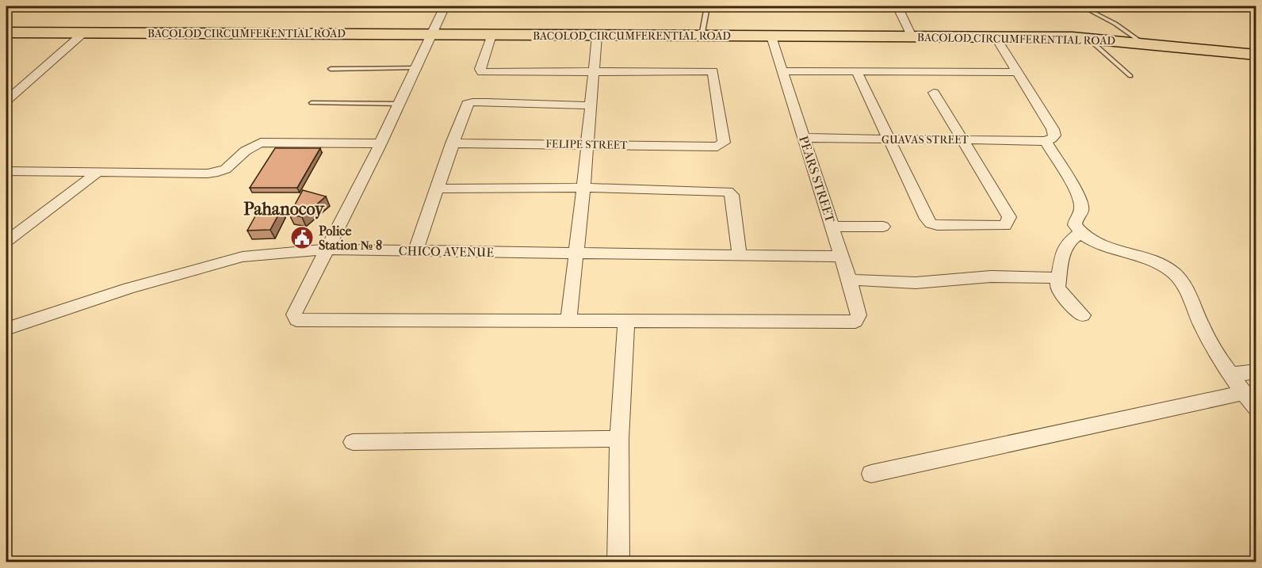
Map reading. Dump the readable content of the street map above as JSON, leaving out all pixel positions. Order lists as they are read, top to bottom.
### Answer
{
  "streets": {
    "main road": ["BACOLOD CIRCUMFERENTIAL ROAD"],
    "street": [
      "GUAVAS STREET",
      "FELIPE STREET",
      "PEARS STREET",
      "CHICO AVENUE"
    ]
  },
  "crossings": [
    ["BACOLOD CIRCUMFERENTIAL ROAD", "PEARS STREET"],
    ["GUAVAS STREET", "PEARS STREET"],
    ["PEARS STREET", "CHICO AVENUE"]
  ],
  "districts": ["Pahanocoy"],
  "places": {
    "public building": ["Police Station № 8"]
  }
}
